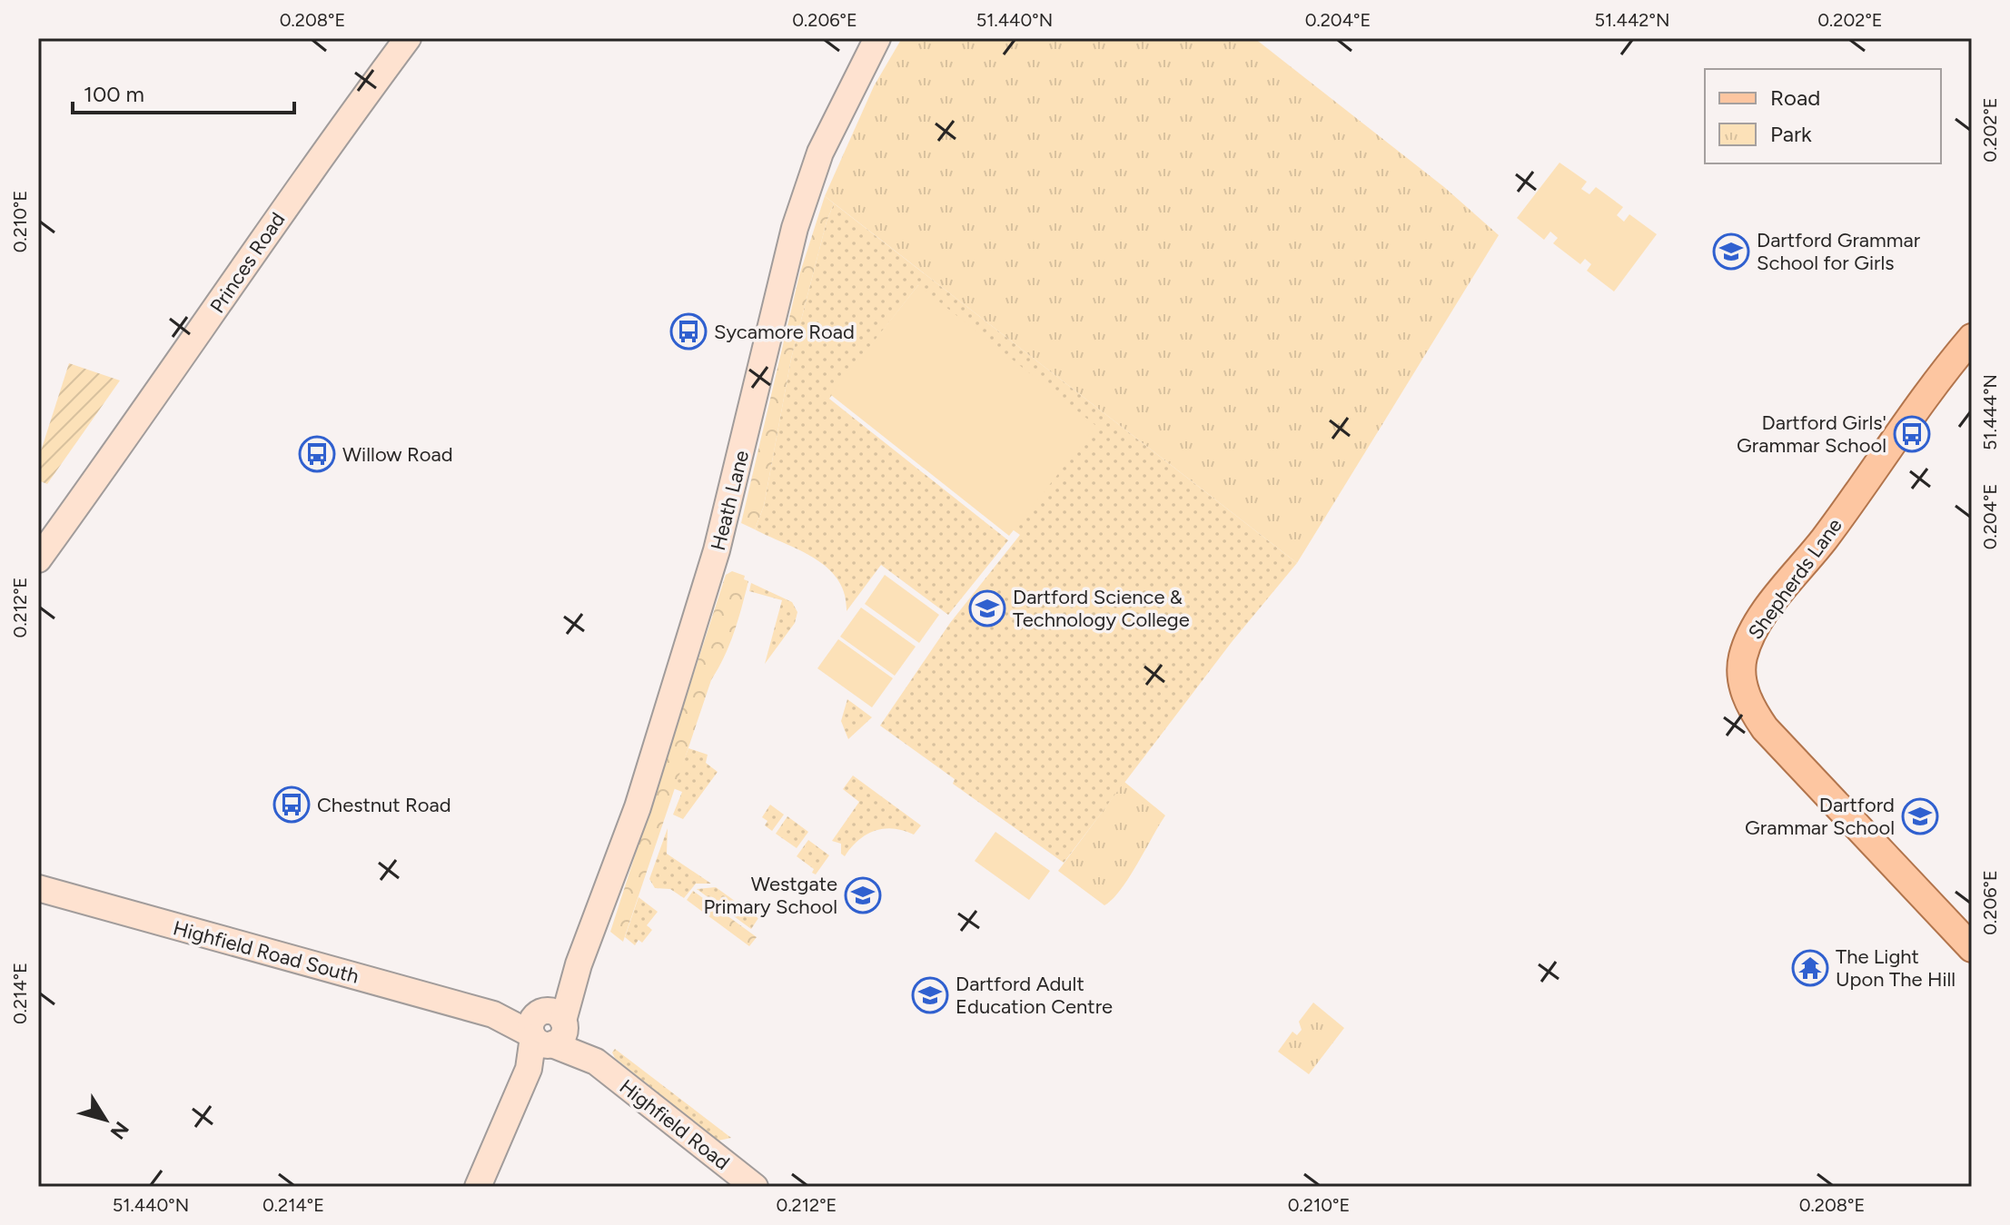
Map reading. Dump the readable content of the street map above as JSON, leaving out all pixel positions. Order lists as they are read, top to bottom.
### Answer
{
  "streets": {
    "main road": ["Shepherds Lane"],
    "street": [
      "Princes Road",
      "Heath Lane",
      "Highfield Road South",
      "Highfield Road"
    ]
  },
  "crossings": [
    ["Heath Lane", "Highfield Road South"],
    ["Heath Lane", "Highfield Road"],
    ["Highfield Road South", "Highfield Road"]
  ],
  "places": {
    "school or university": [
      "Dartford Grammar School for Girls",
      "Dartford Science & Technology College",
      "Dartford Grammar School",
      "Westgate Primary School",
      "Dartford Adult Education Centre"
    ],
    "bus stop": [
      "Sycamore Road",
      "Dartford Girls' Grammar School",
      "Willow Road",
      "Chestnut Road"
    ],
    "temple": ["The Light Upon The Hill"]
  },
  "legend": ["Road", "Park"],
  "scale_bar": "100 m",
  "north": "bottom right",
  "coordinates": [
    "0.208°E",
    "0.206°E",
    "51.440°N",
    "0.204°E",
    "51.442°N",
    "0.202°E",
    "0.210°E",
    "51.444°N",
    "0.212°E",
    "0.214°E"
  ]
}
